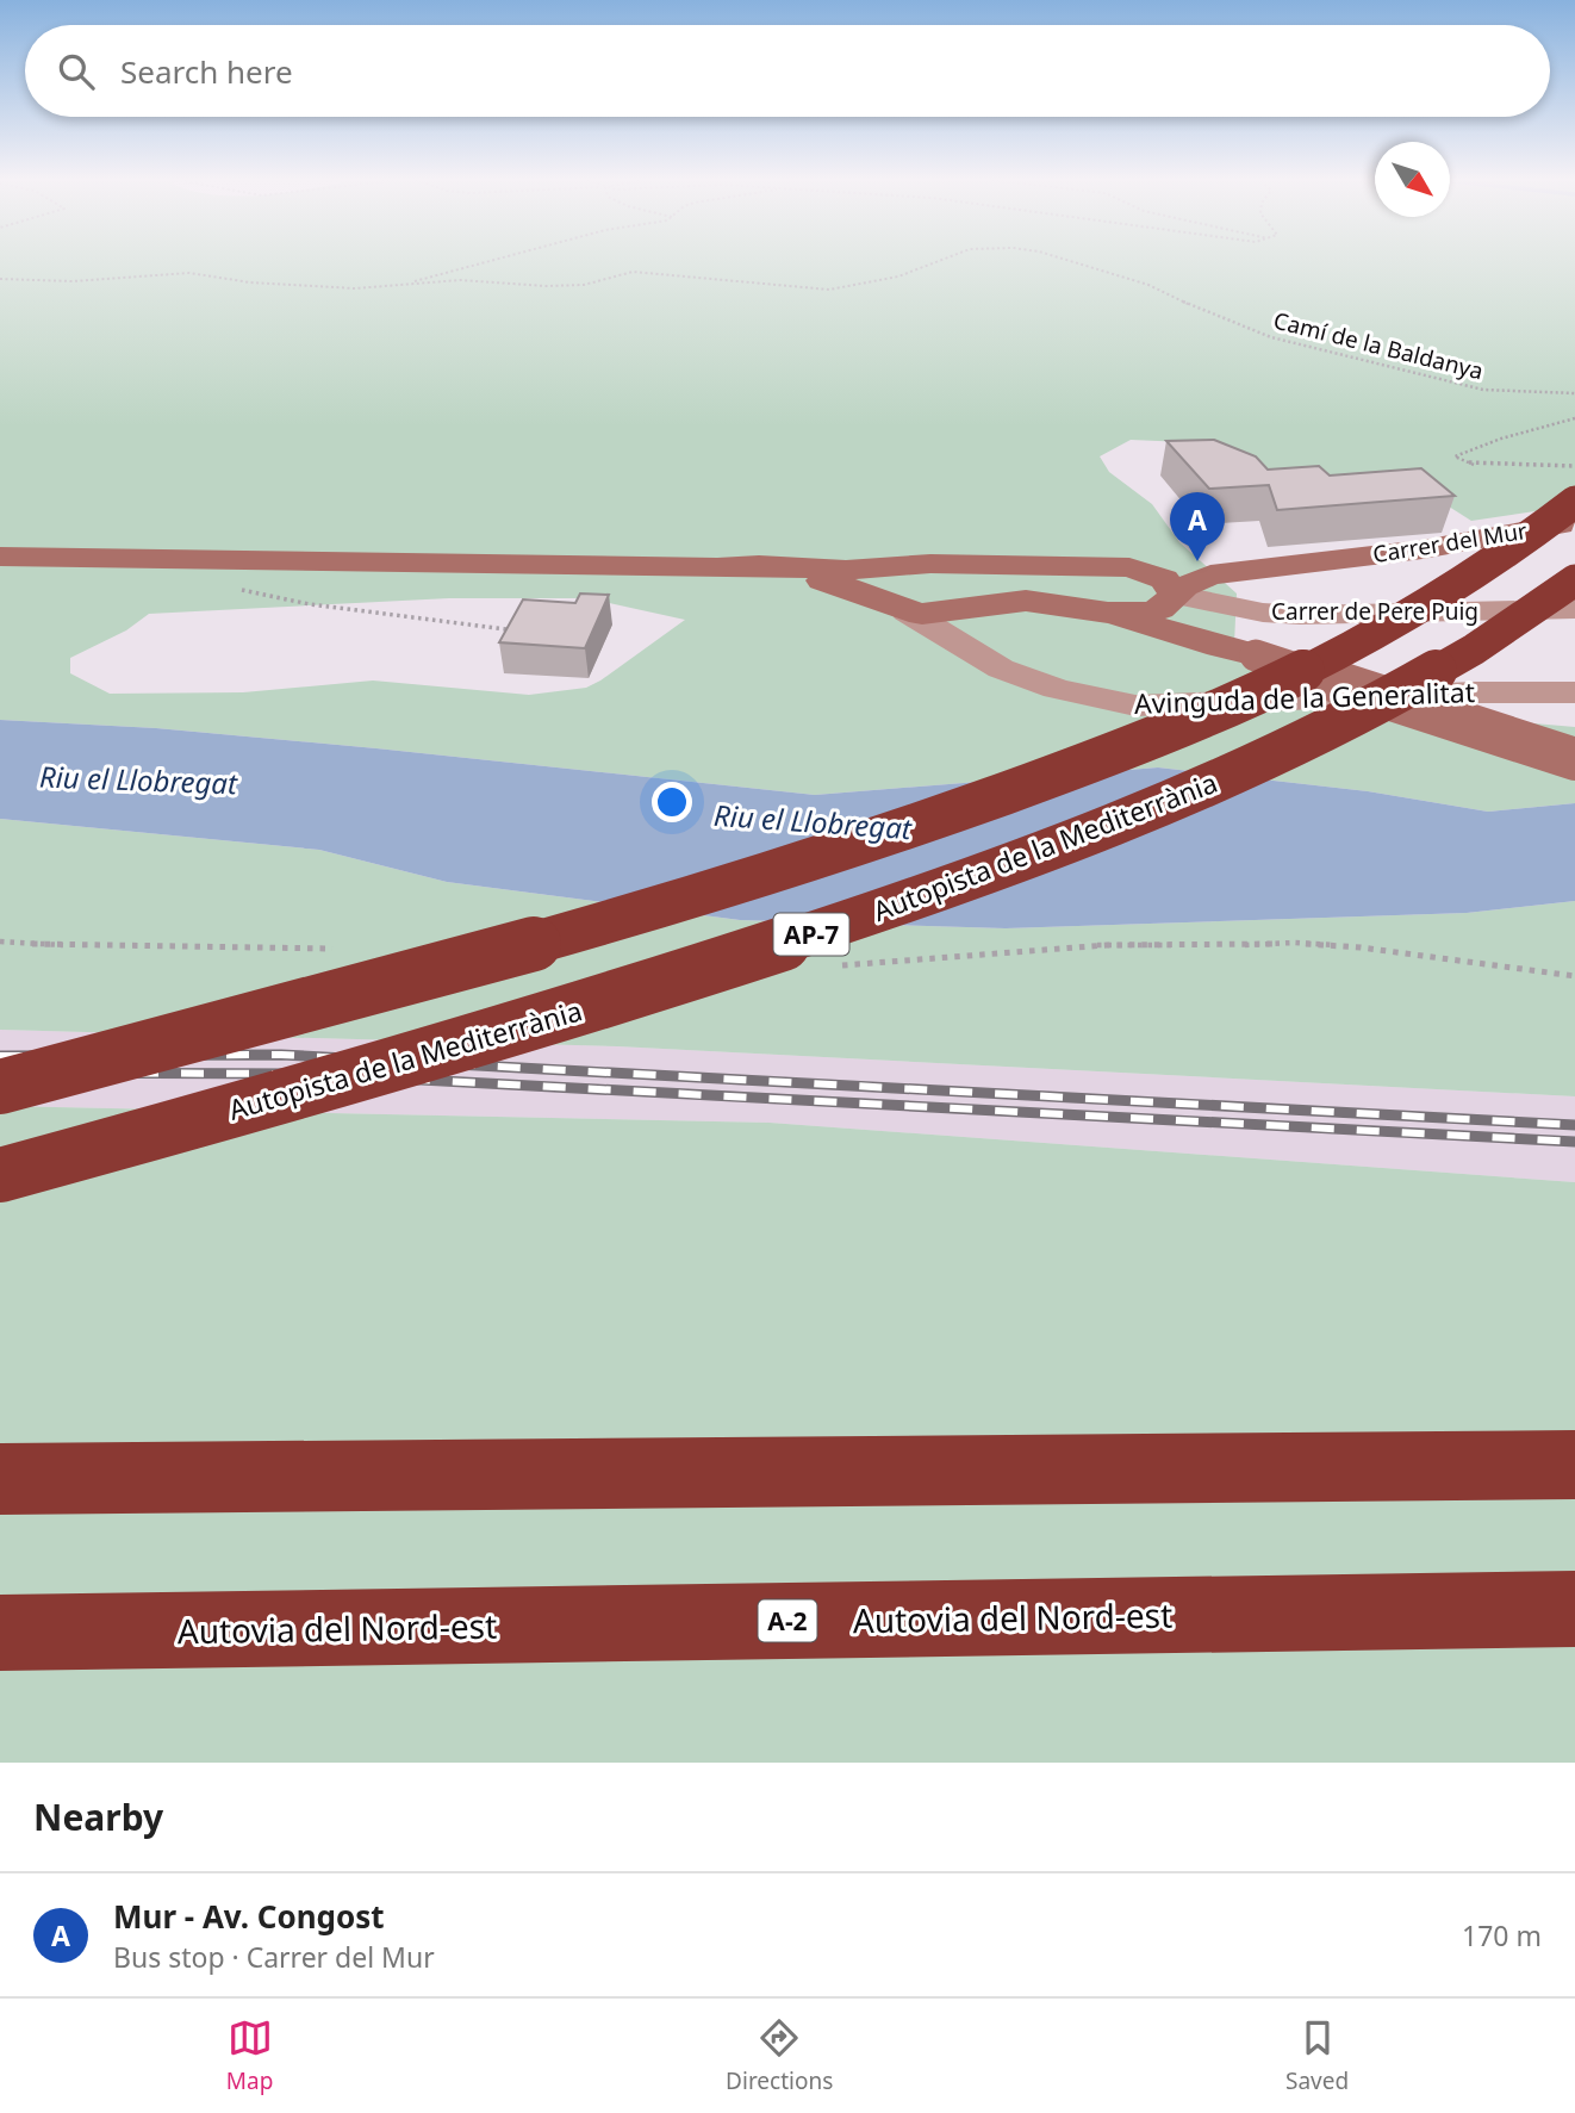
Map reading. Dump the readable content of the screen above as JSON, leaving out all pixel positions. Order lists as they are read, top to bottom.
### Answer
{
  "streets": {
    "highway": [
      "Autopista de la Mediterrània",
      "AP-7",
      "Autovia del Nord-est",
      "A-2"
    ],
    "main road": ["Carrer del Mur"],
    "street": ["Carrer de Pere Puig", "Avinguda de la Generalitat"],
    "path": ["Camí de la Baldanya"]
  },
  "crossings": [
    ["Carrer del Mur", "Carrer de Pere Puig"]
  ],
  "water": ["Riu el Llobregat"],
  "north": "bottom right",
  "page": {
    "search": "Search here",
    "pins": "A",
    "heading": "Nearby",
    "list": [
      {
        "mark": "A",
        "name": "Mur - Av. Congost",
        "note": "Bus stop · Carrer del Mur",
        "value": "170 m"
      }
    ],
    "nav": ["Map", "Directions", "Saved"]
  }
}
